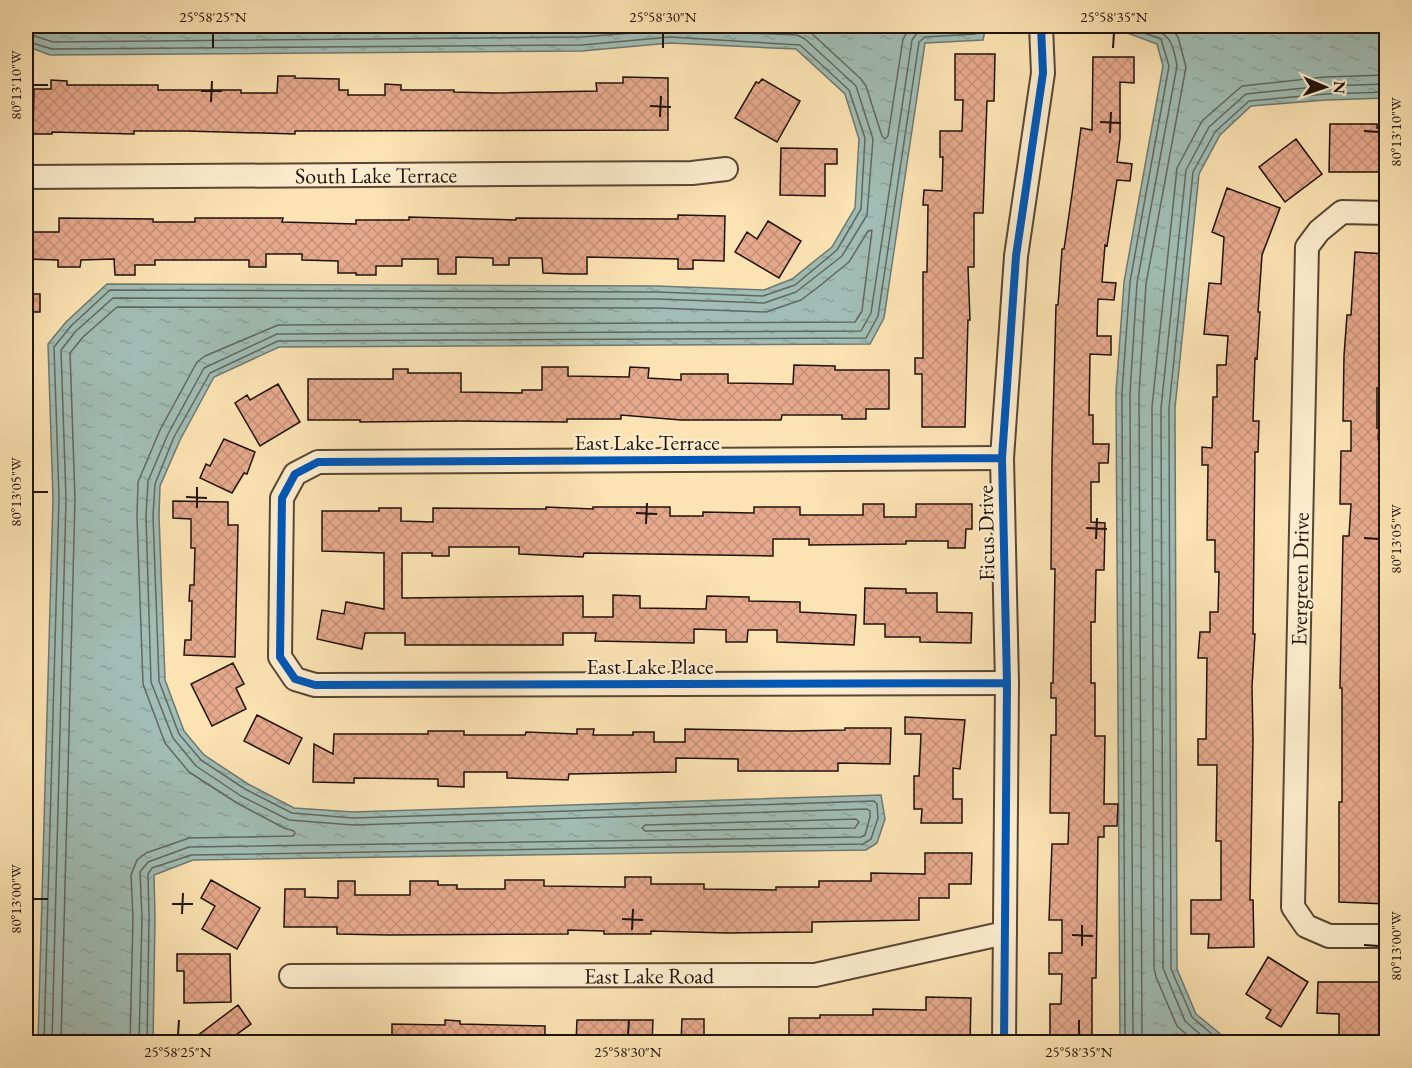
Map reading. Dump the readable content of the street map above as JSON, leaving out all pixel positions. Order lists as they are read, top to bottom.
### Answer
{
  "streets": {
    "street": [
      "South Lake Terrace",
      "East Lake Terrace",
      "Ficus Drive",
      "Evergreen Drive",
      "East Lake Place",
      "East Lake Road"
    ]
  },
  "crossings": [
    ["East Lake Terrace", "Ficus Drive"],
    ["East Lake Terrace", "East Lake Place"],
    ["Ficus Drive", "East Lake Place"],
    ["Ficus Drive", "East Lake Road"]
  ],
  "north": "right",
  "coordinates": [
    "25°58'25\"N",
    "25°58'30\"N",
    "25°58'35\"N",
    "80°13'10\"W",
    "80°13'05\"W",
    "80°13'00\"W"
  ]
}
